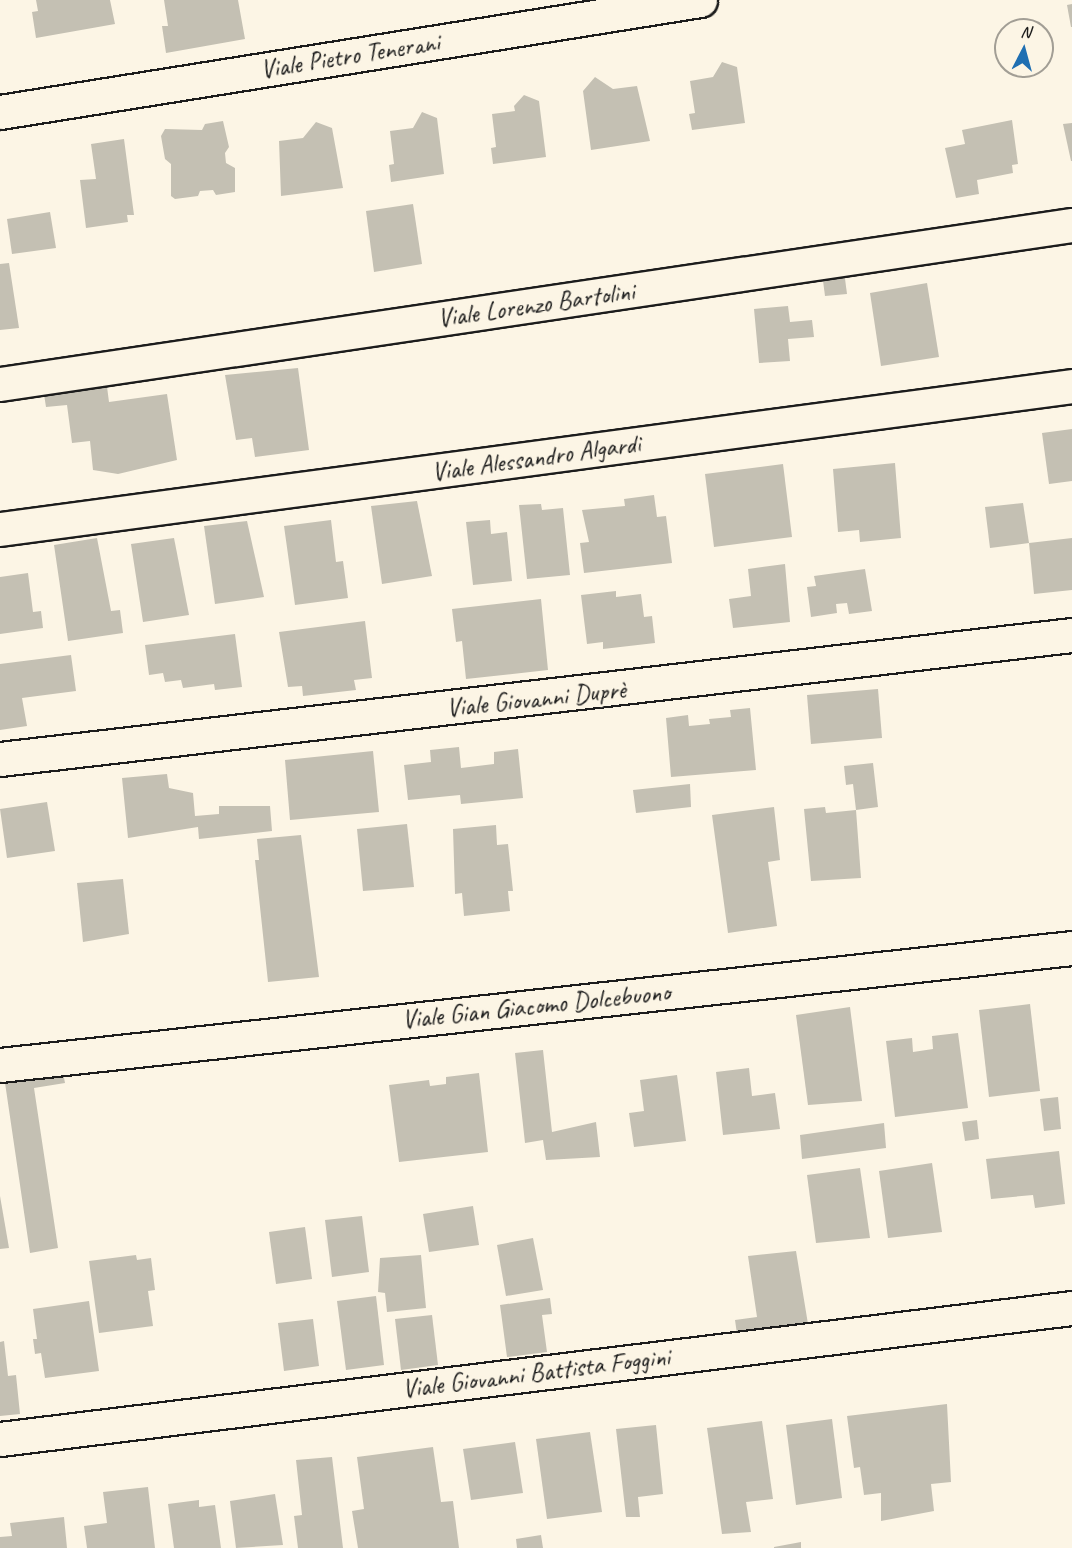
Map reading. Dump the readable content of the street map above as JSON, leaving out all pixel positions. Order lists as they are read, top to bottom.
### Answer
{
  "streets": {
    "street": [
      "Viale Pietro Tenerani",
      "Viale Lorenzo Bartolini",
      "Viale Alessandro Algardi",
      "Viale Giovanni Duprè",
      "Viale Gian Giacomo Dolcebuono",
      "Viale Giovanni Battista Foggini"
    ]
  },
  "north": "top"
}
